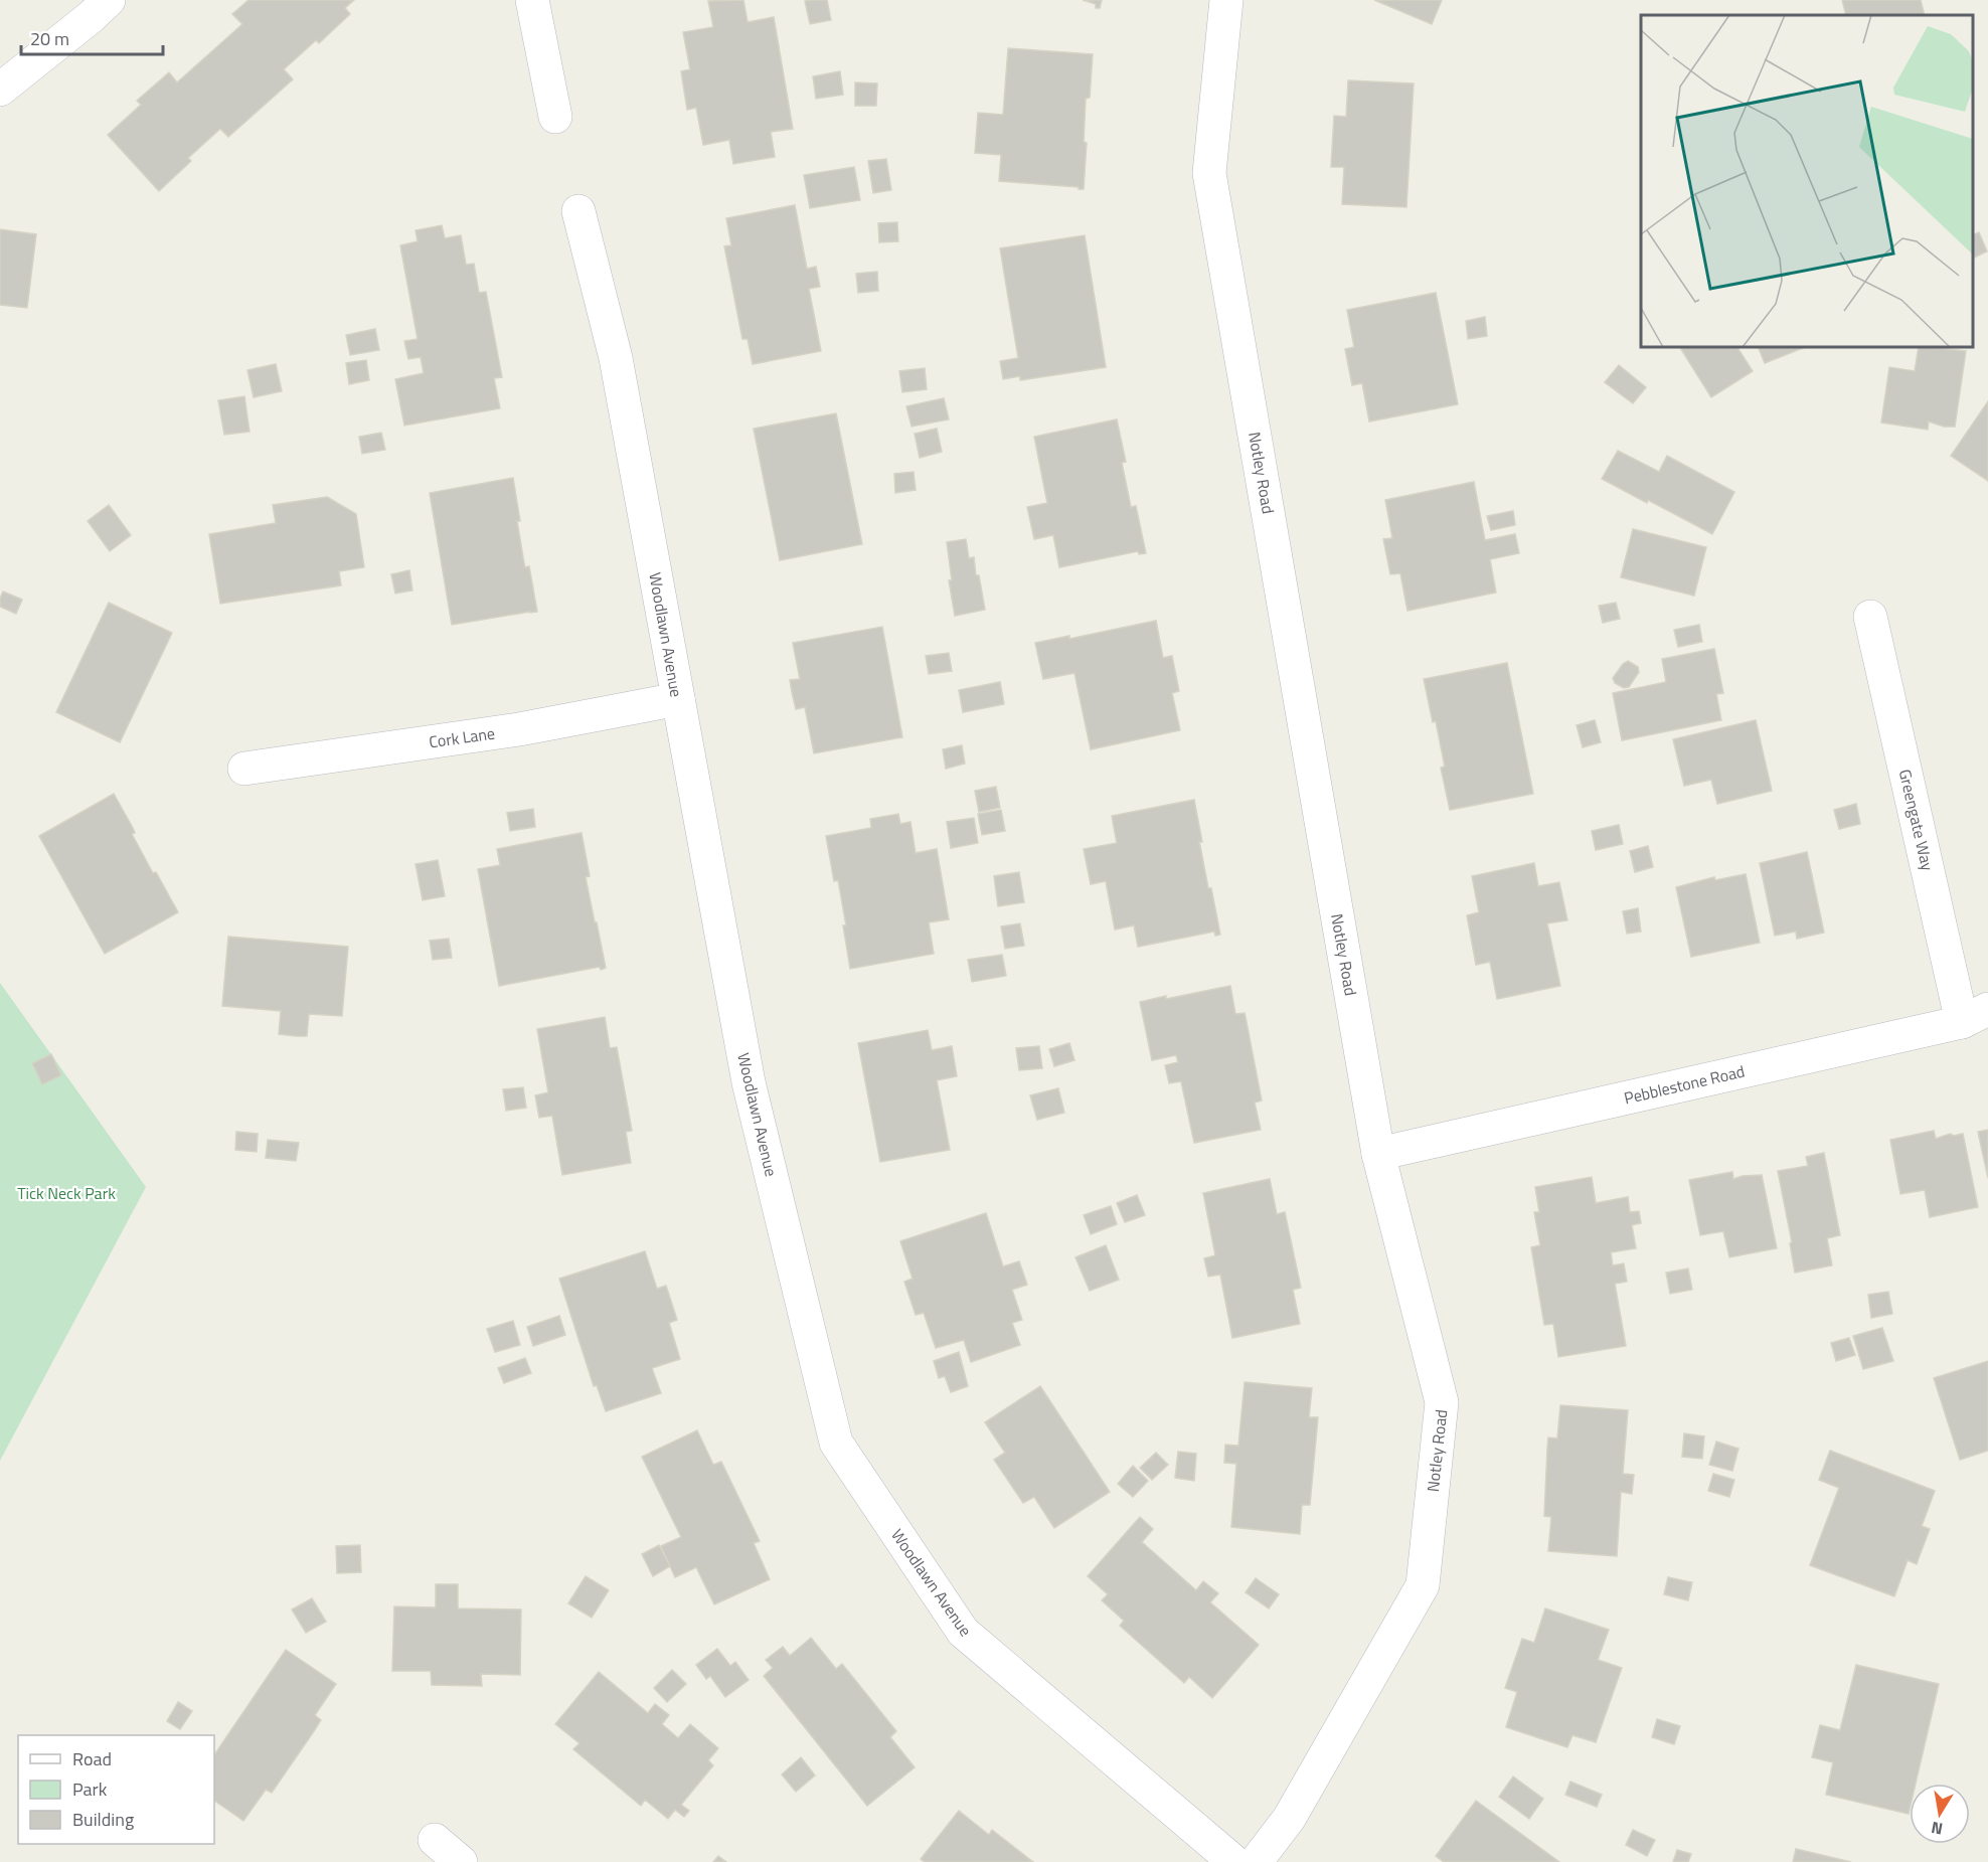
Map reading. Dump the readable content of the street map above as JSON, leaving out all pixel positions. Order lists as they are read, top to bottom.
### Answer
{
  "streets": {
    "street": [
      "Notley Road",
      "Woodlawn Avenue",
      "Cork Lane",
      "Greengate Way",
      "Pebblestone Road"
    ]
  },
  "crossings": [
    ["Notley Road", "Pebblestone Road"],
    ["Woodlawn Avenue", "Cork Lane"],
    ["Greengate Way", "Pebblestone Road"]
  ],
  "parks": ["Tick Neck Park"],
  "legend": ["Road", "Park", "Building"],
  "scale_bar": "20 m",
  "north": "bottom"
}
